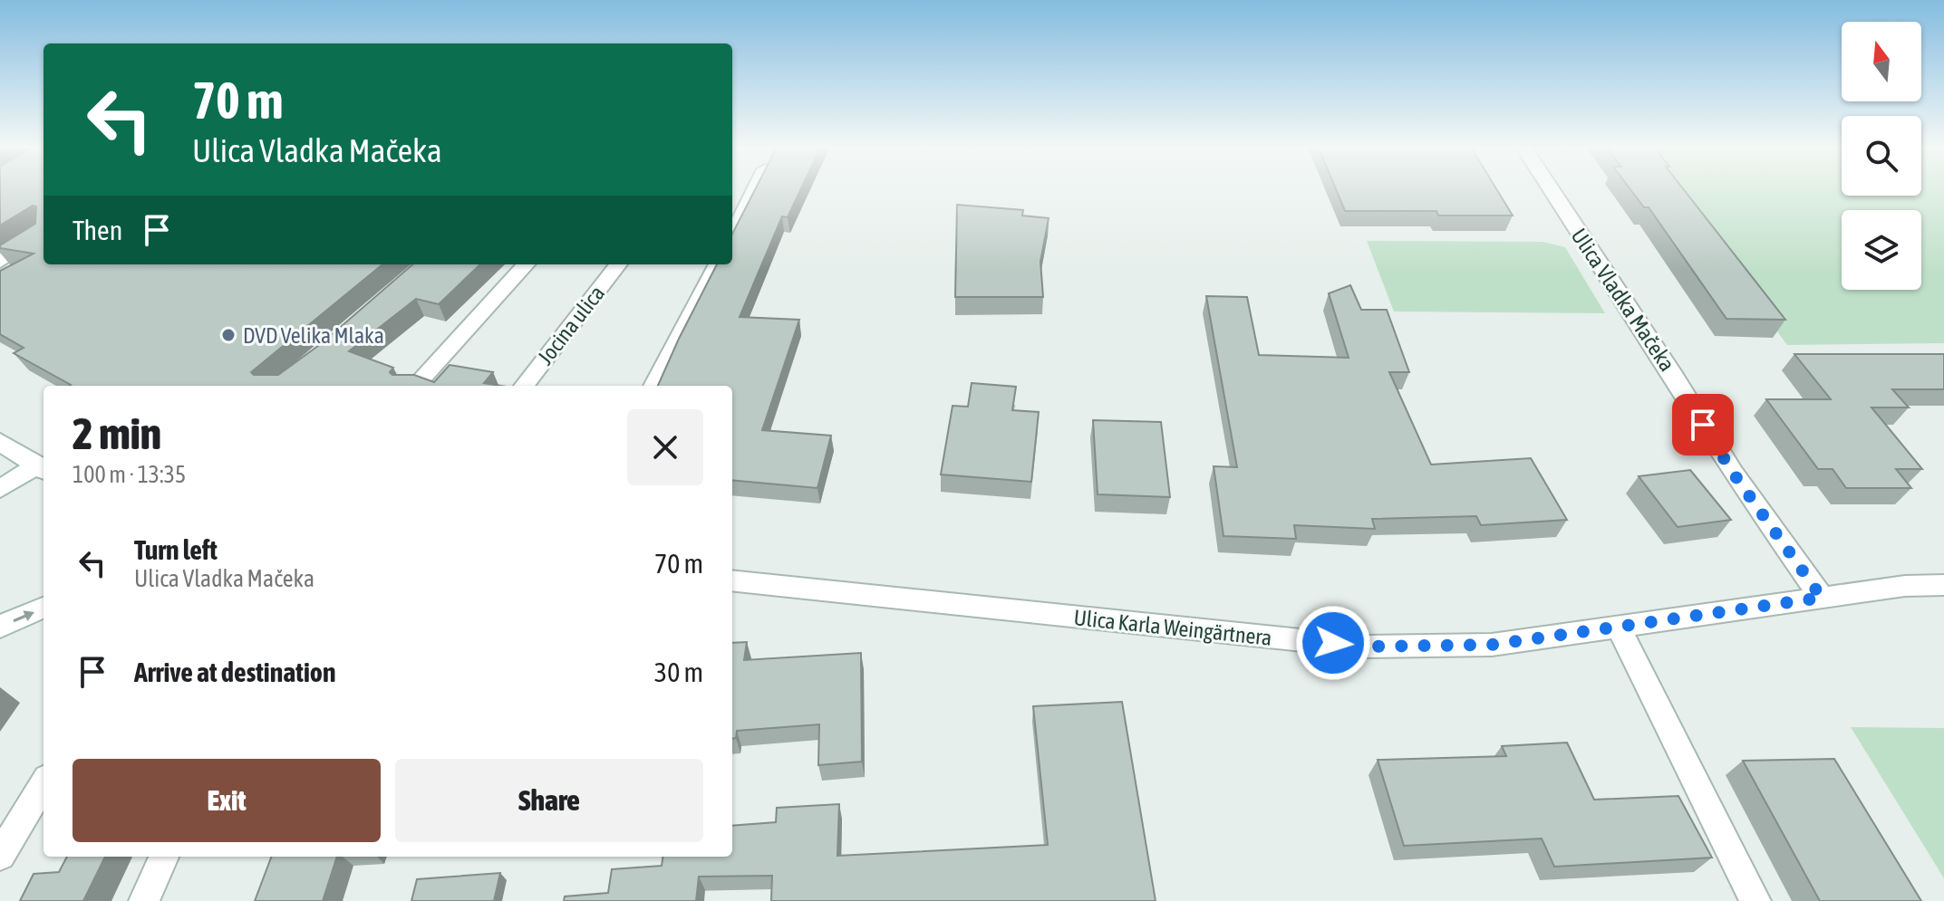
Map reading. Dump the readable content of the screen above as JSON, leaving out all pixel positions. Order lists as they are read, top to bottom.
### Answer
{
  "streets": {
    "street": ["Ulica Vladka Mačeka", "Jocina ulica", "Ulica Karla Weingärtnera"]
  },
  "crossings": [
    ["Ulica Vladka Mačeka", "Ulica Karla Weingärtnera"]
  ],
  "places": ["DVD Velika Mlaka"],
  "north": "top",
  "page": {
    "turn": ["70 m", "Ulica Vladka Mačeka"],
    "then": "Then",
    "heading": ["2 min", "100 m · 13:35"],
    "list": [
      {
        "name": "Turn left",
        "note": "Ulica Vladka Mačeka",
        "value": "70 m"
      },
      {
        "name": "Arrive at destination",
        "value": "30 m"
      }
    ],
    "buttons": ["Exit", "Share"]
  }
}
